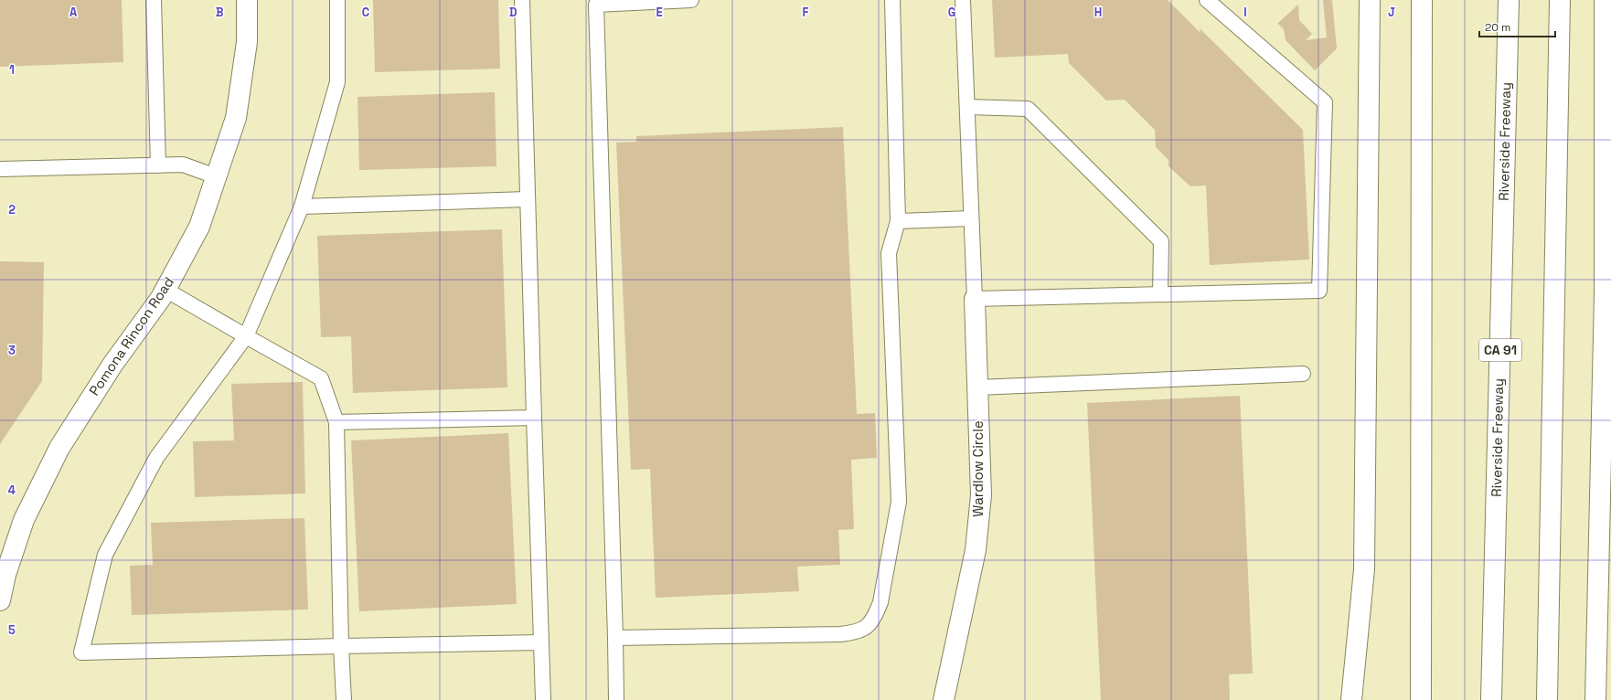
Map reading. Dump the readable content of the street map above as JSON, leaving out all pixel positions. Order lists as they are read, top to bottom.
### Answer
{
  "streets": {
    "main road": [
      "Riverside Freeway",
      "Pomona Rincon Road",
      "CA 91",
      "Wardlow Circle"
    ]
  },
  "scale_bar": "20 m",
  "grid": {
    "columns": [
      "A",
      "B",
      "C",
      "D",
      "E",
      "F",
      "G",
      "H",
      "I",
      "J"
    ],
    "rows": [
      "1",
      "2",
      "3",
      "4",
      "5"
    ]
  }
}
